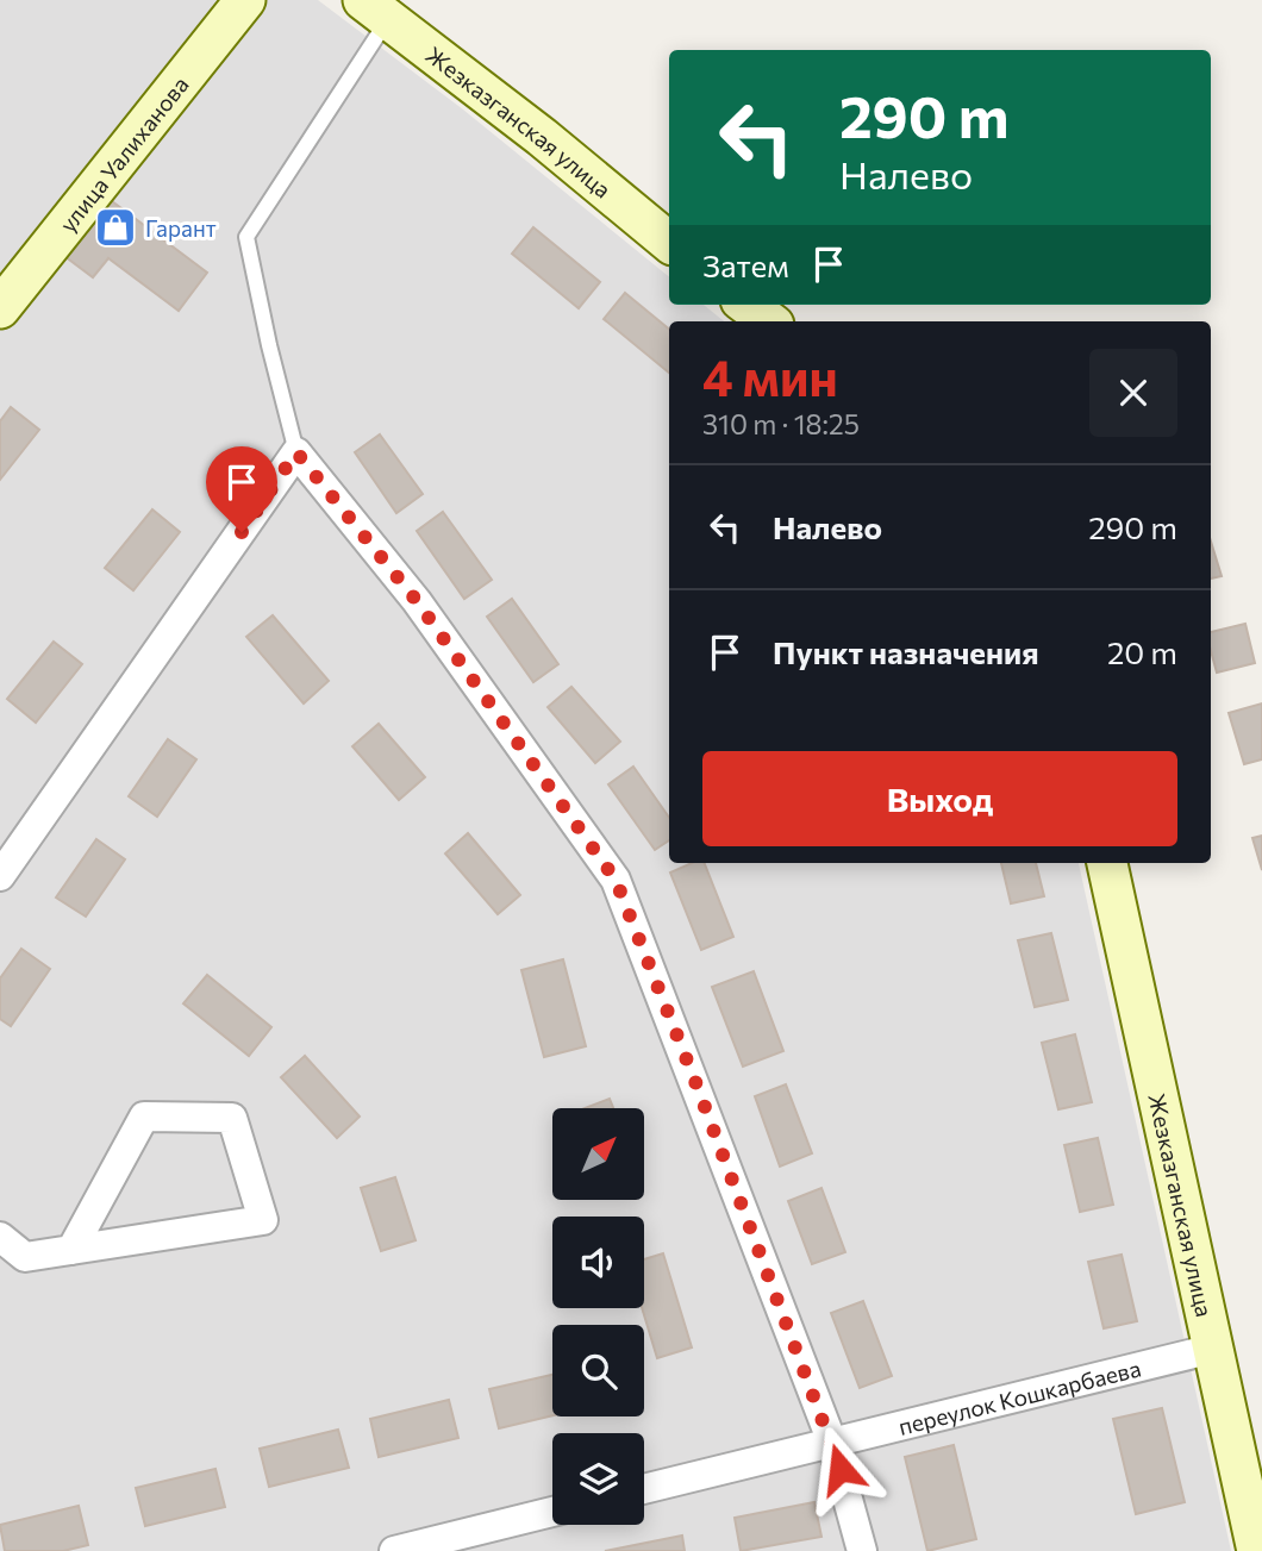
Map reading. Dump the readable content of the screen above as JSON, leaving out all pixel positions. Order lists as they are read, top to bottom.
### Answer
{
  "streets": {
    "street": ["Жезказганская улица", "улица Уалиханова", "переулок Кошкарбаева"]
  },
  "crossings": [
    ["Жезказганская улица", "переулок Кошкарбаева"]
  ],
  "places": {
    "shop": ["Гарант"]
  },
  "north": "top right",
  "page": {
    "turn": ["290 m", "Налево"],
    "then": "Затем",
    "heading": ["4 мин", "310 m · 18:25"],
    "list": [
      {
        "name": "Налево",
        "value": "290 m"
      },
      {
        "name": "Пункт назначения",
        "value": "20 m"
      }
    ],
    "buttons": "Выход"
  }
}
